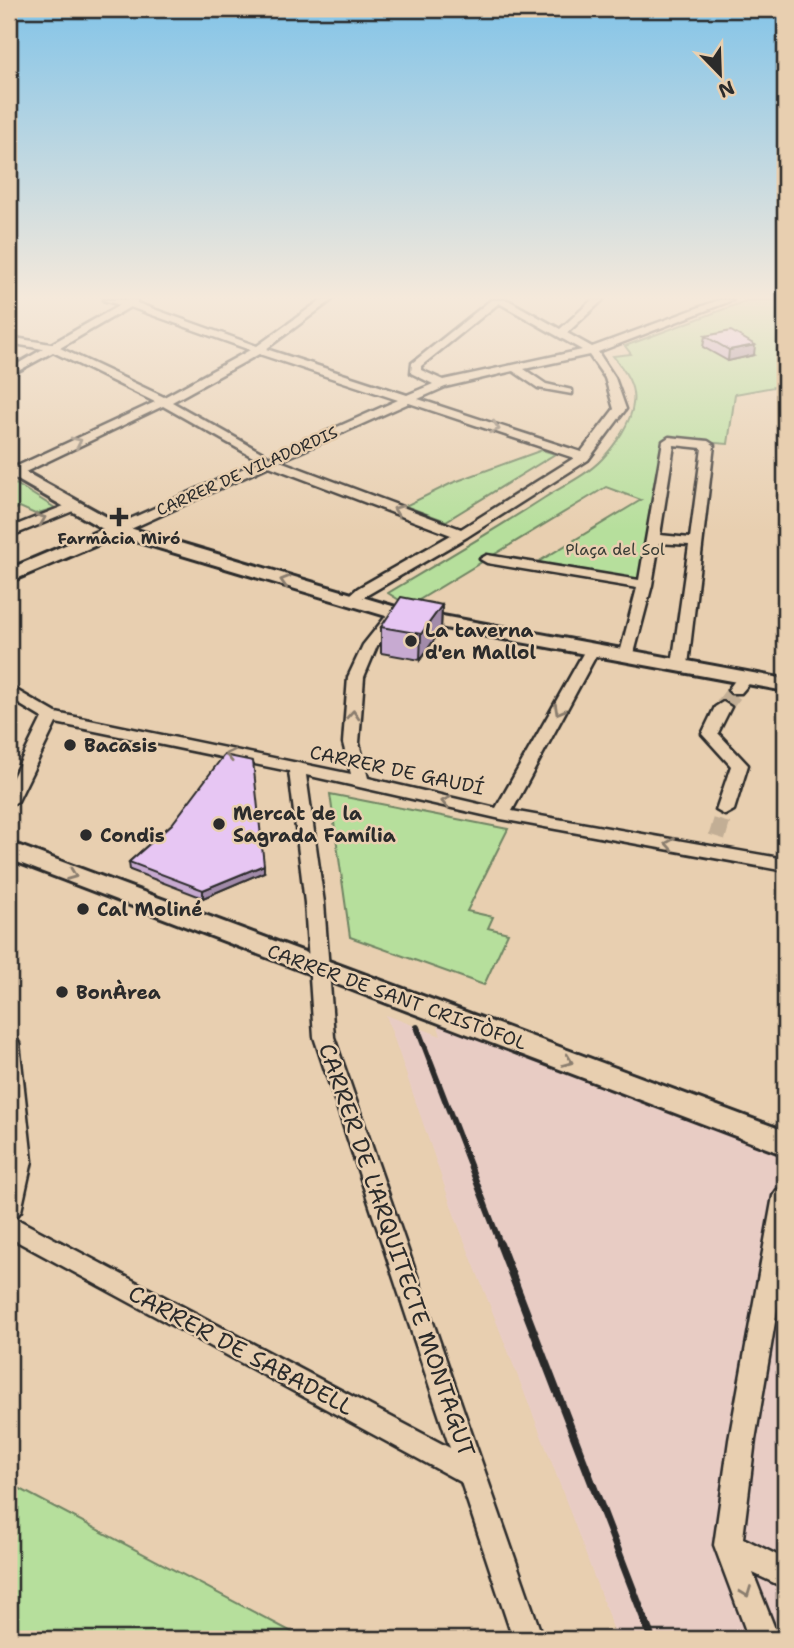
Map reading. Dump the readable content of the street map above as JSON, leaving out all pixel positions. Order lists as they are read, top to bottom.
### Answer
{
  "streets": {
    "street": [
      "CARRER DE VILADORDIS",
      "CARRER DE GAUDÍ",
      "CARRER DE SANT CRISTÒFOL",
      "CARRER DE L'ARQUITECTE MONTAGUT",
      "CARRER DE SABADELL"
    ]
  },
  "crossings": [
    ["CARRER DE GAUDÍ", "CARRER DE L'ARQUITECTE MONTAGUT"],
    ["CARRER DE SANT CRISTÒFOL", "CARRER DE L'ARQUITECTE MONTAGUT"],
    ["CARRER DE L'ARQUITECTE MONTAGUT", "CARRER DE SABADELL"]
  ],
  "one_way": ["CARRER DE GAUDÍ", "CARRER DE SANT CRISTÒFOL"],
  "parks": ["Plaça del Sol"],
  "places": {
    "health": ["Farmàcia Miró"],
    "other": [
      "La taverna d'en Mallol",
      "Bacasis",
      "Mercat de la Sagrada Família",
      "Condis",
      "Cal Moliné",
      "BonÀrea"
    ]
  },
  "north": "bottom right"
}
